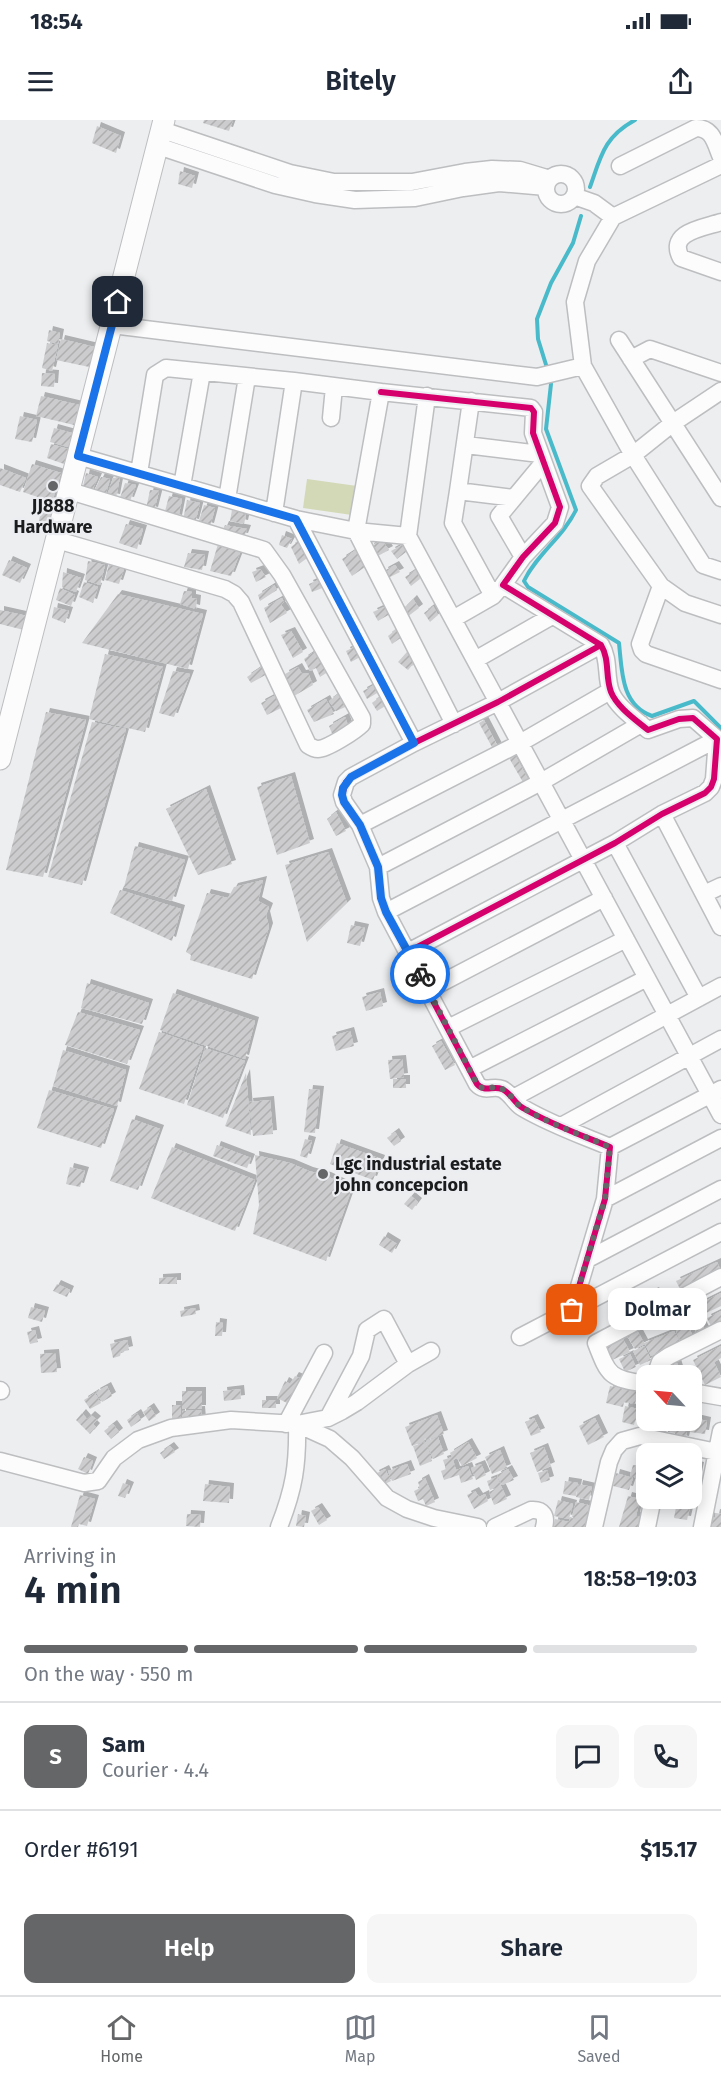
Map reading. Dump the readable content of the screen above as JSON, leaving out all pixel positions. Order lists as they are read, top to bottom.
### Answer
{
  "places": ["JJ888 Hardware", "Lgc industrial estate john concepcion", "Dolmar"],
  "north": "top left",
  "page": {
    "status": "18:54",
    "header": "Bitely",
    "bubble": "Dolmar",
    "heading": ["4 min", "Arriving in", "18:58–19:03"],
    "panel": [
      "Sam",
      "Courier · 4.4",
      "Order #6191",
      "$15.17"
    ],
    "bar": "On the way · 550 m",
    "round": "S",
    "buttons": ["Help", "Share"],
    "tabs": ["Home", "Map", "Saved"]
  }
}
